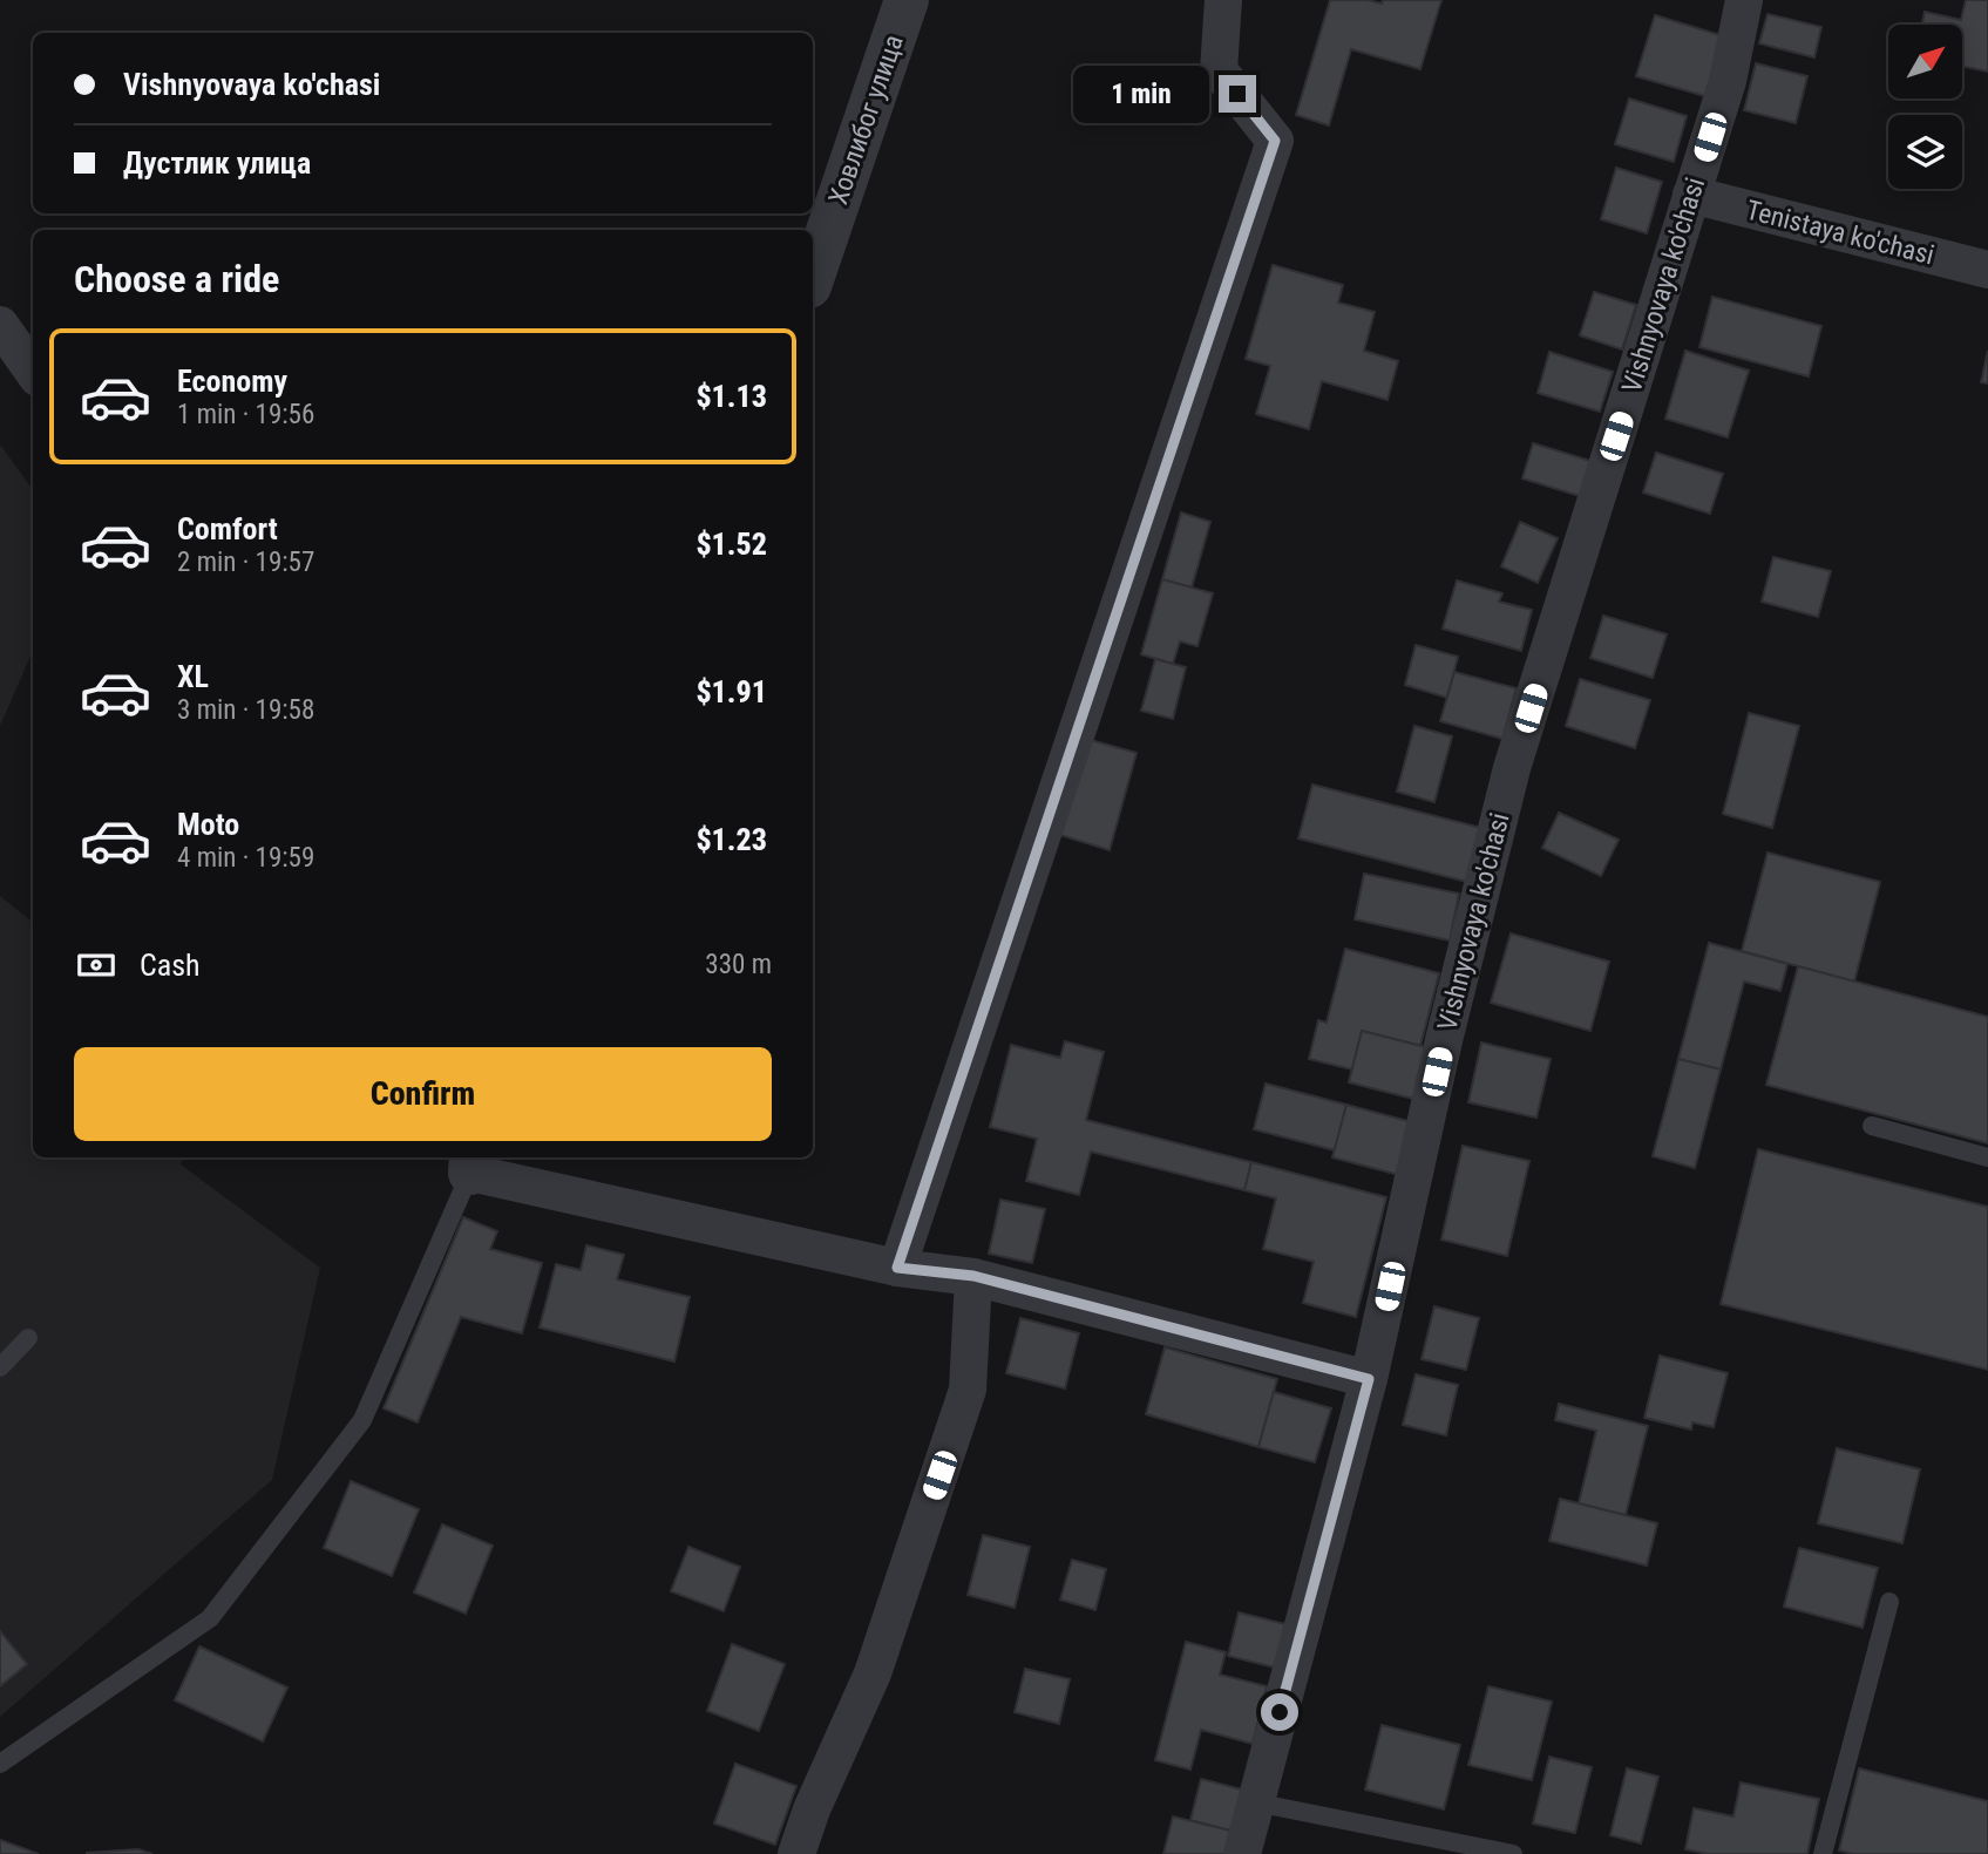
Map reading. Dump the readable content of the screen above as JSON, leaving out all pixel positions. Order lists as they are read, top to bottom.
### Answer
{
  "streets": {
    "street": ["Ховлибог улица", "Tenistaya ko'chasi", "Vishnyovaya ko'chasi"]
  },
  "crossings": [
    ["Tenistaya ko'chasi", "Vishnyovaya ko'chasi"]
  ],
  "north": "top right",
  "page": {
    "banner": ["Vishnyovaya ko'chasi", "Дустлик улица"],
    "bubble": "1 min",
    "heading": "Choose a ride",
    "list": [
      {
        "name": "Economy",
        "note": "1 min · 19:56",
        "value": "$1.13"
      },
      {
        "name": "Comfort",
        "note": "2 min · 19:57",
        "value": "$1.52"
      },
      {
        "name": "XL",
        "note": "3 min · 19:58",
        "value": "$1.91"
      },
      {
        "name": "Moto",
        "note": "4 min · 19:59",
        "value": "$1.23"
      }
    ],
    "pay": ["Cash", "330 m"],
    "buttons": "Confirm"
  }
}
